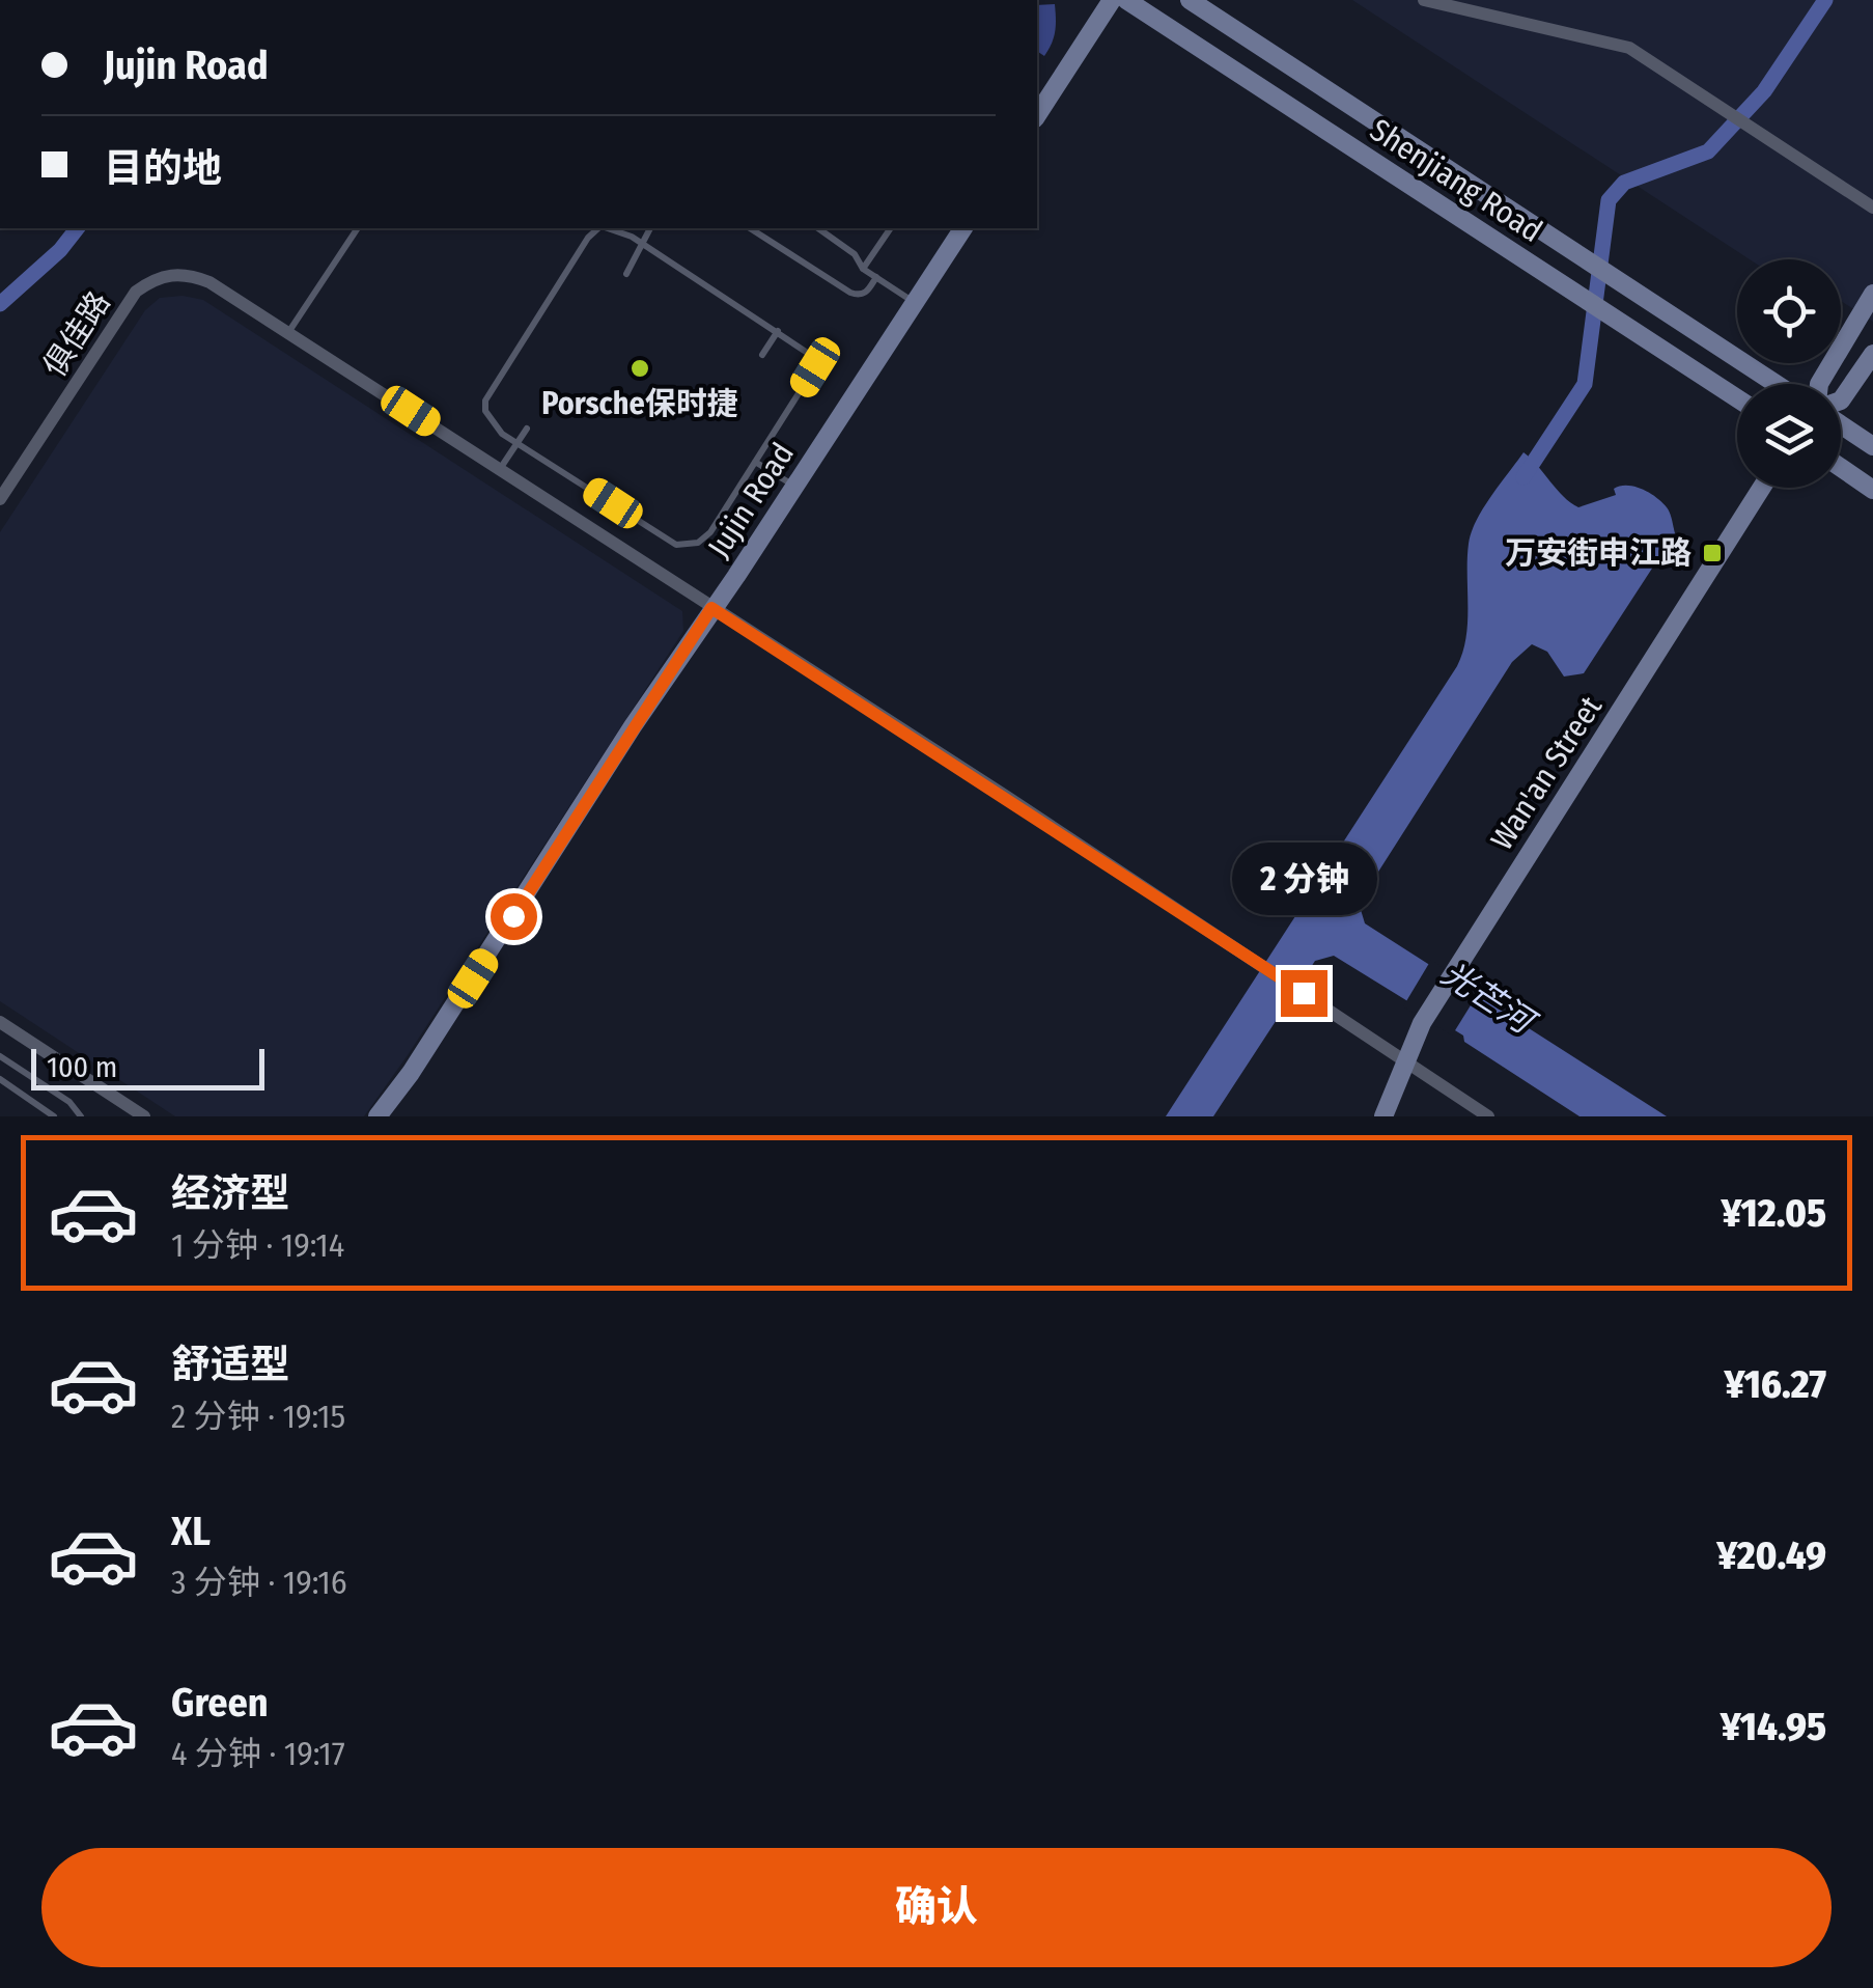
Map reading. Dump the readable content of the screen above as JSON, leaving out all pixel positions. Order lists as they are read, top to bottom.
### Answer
{
  "streets": {
    "street": [
      "Shenjiang Road",
      "俱佳路",
      "Jujin Road",
      "Wan'an Street"
    ]
  },
  "water": ["光芒河"],
  "places": {
    "other": ["Porsche保时捷"],
    "transit": ["万安街申江路"]
  },
  "scale_bar": "100 m",
  "page": {
    "banner": ["Jujin Road", "目的地"],
    "bubble": "2 分钟",
    "scale": "100 m",
    "list": [
      {
        "name": "经济型",
        "note": "1 分钟 · 19:14",
        "value": "¥12.05"
      },
      {
        "name": "舒适型",
        "note": "2 分钟 · 19:15",
        "value": "¥16.27"
      },
      {
        "name": "XL",
        "note": "3 分钟 · 19:16",
        "value": "¥20.49"
      },
      {
        "name": "Green",
        "note": "4 分钟 · 19:17",
        "value": "¥14.95"
      }
    ],
    "buttons": "确认"
  }
}
